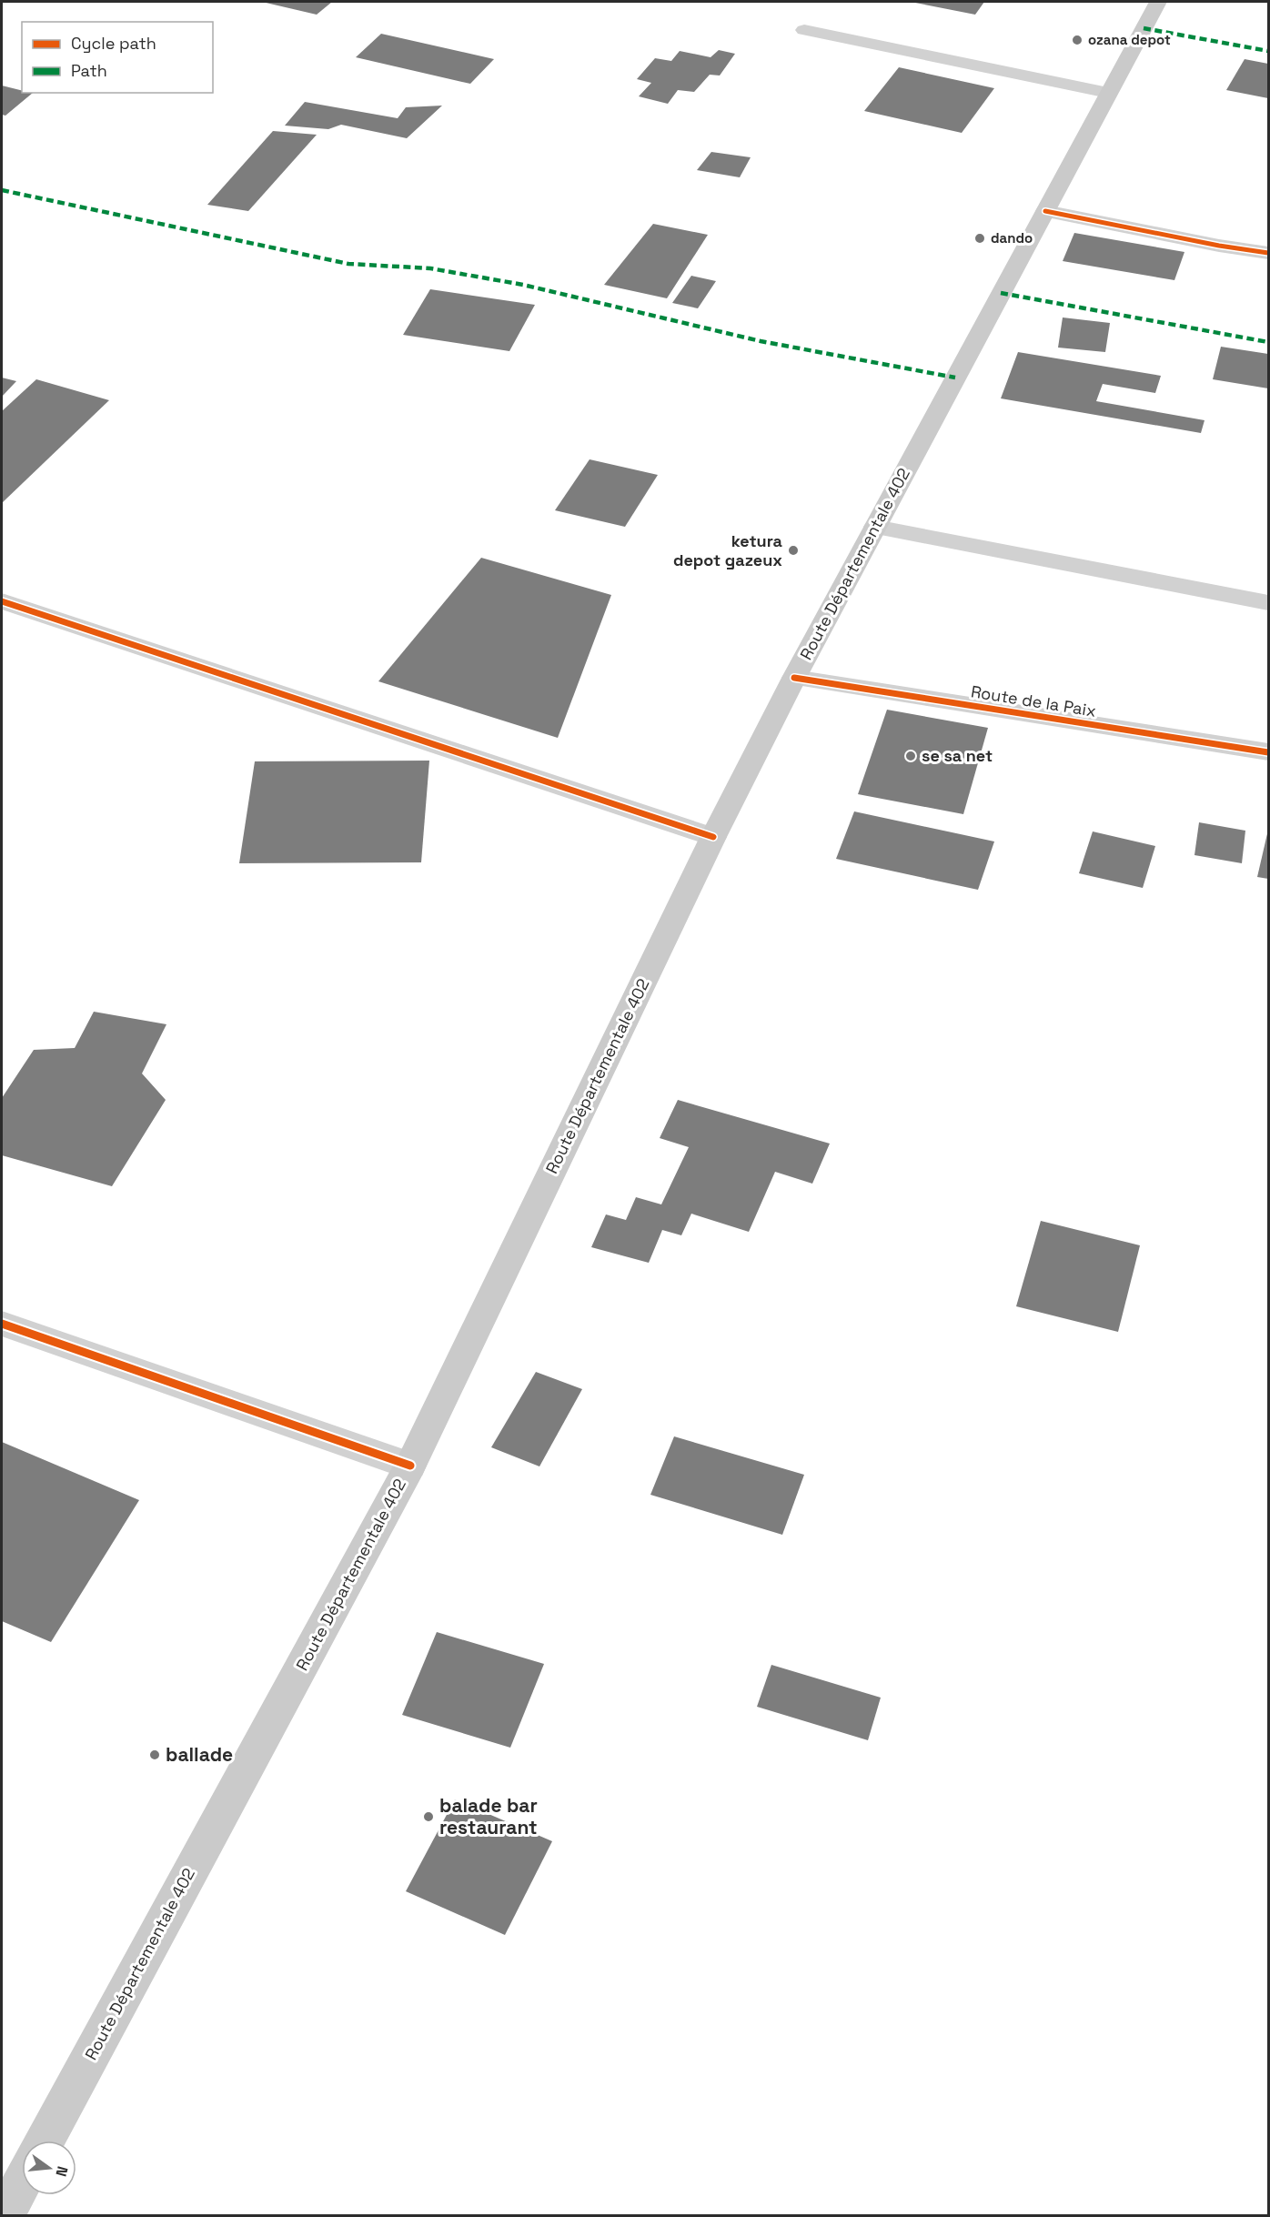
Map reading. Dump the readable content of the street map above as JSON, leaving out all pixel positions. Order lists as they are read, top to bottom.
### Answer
{
  "streets": {
    "main road": ["Route Départementale 402"],
    "street": ["Route de la Paix"]
  },
  "crossings": [
    ["Route Départementale 402", "Route de la Paix"]
  ],
  "places": [
    "ozana depot",
    "dando",
    "ketura depot gazeux",
    "se sa net",
    "ballade",
    "balade bar restaurant"
  ],
  "legend": ["Cycle path", "Path"],
  "north": "right"
}
